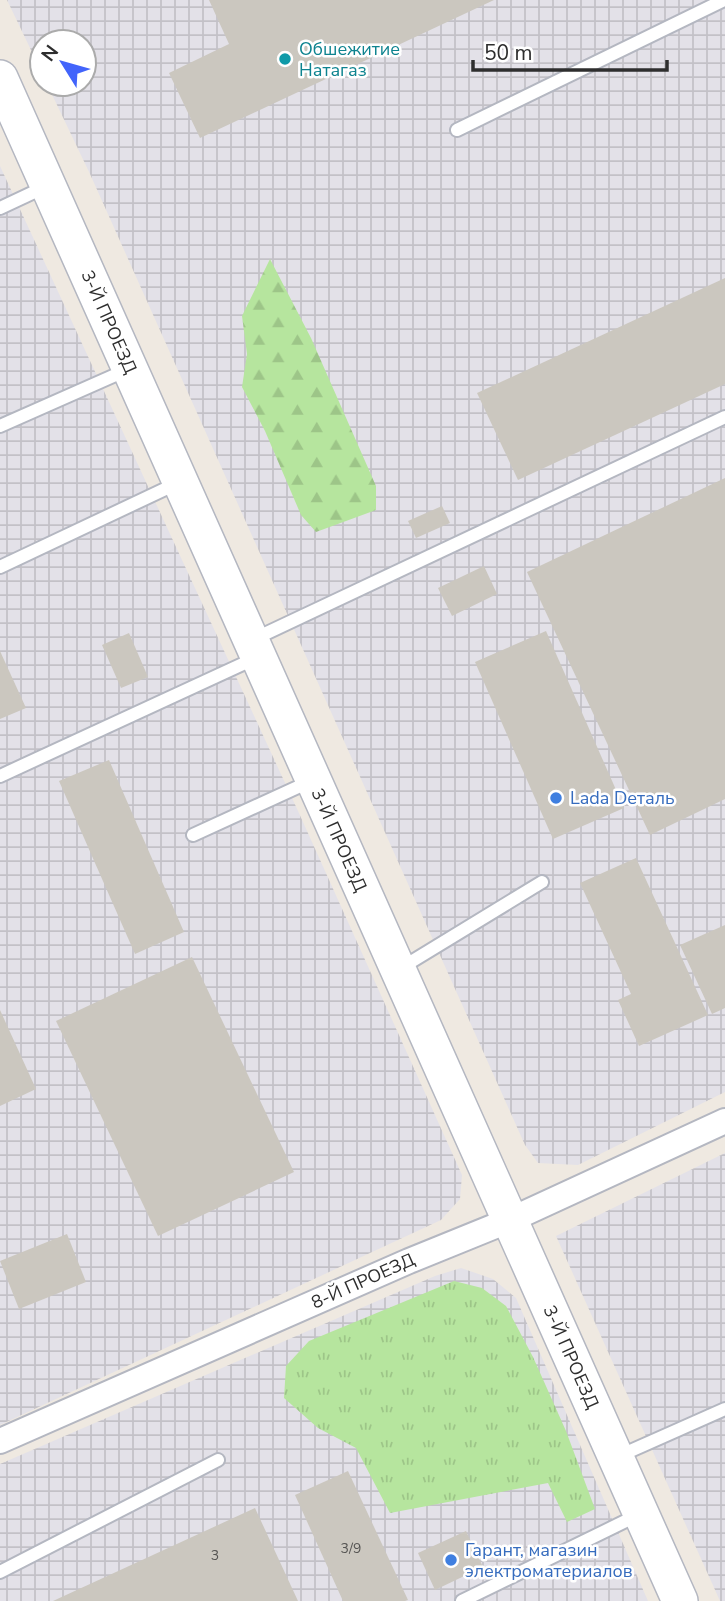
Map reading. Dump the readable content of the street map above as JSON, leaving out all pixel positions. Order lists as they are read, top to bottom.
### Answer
{
  "streets": {
    "street": ["3-Й ПРОЕЗД", "8-Й ПРОЕЗД"]
  },
  "crossings": [
    ["3-Й ПРОЕЗД", "8-Й ПРОЕЗД"]
  ],
  "places": ["Обшежитие Натагаз", "Lada Dеталь", "Гарант, магазин электроматериалов"],
  "house_numbers": ["3/9", "3"],
  "scale_bar": "50 m",
  "north": "top left"
}
